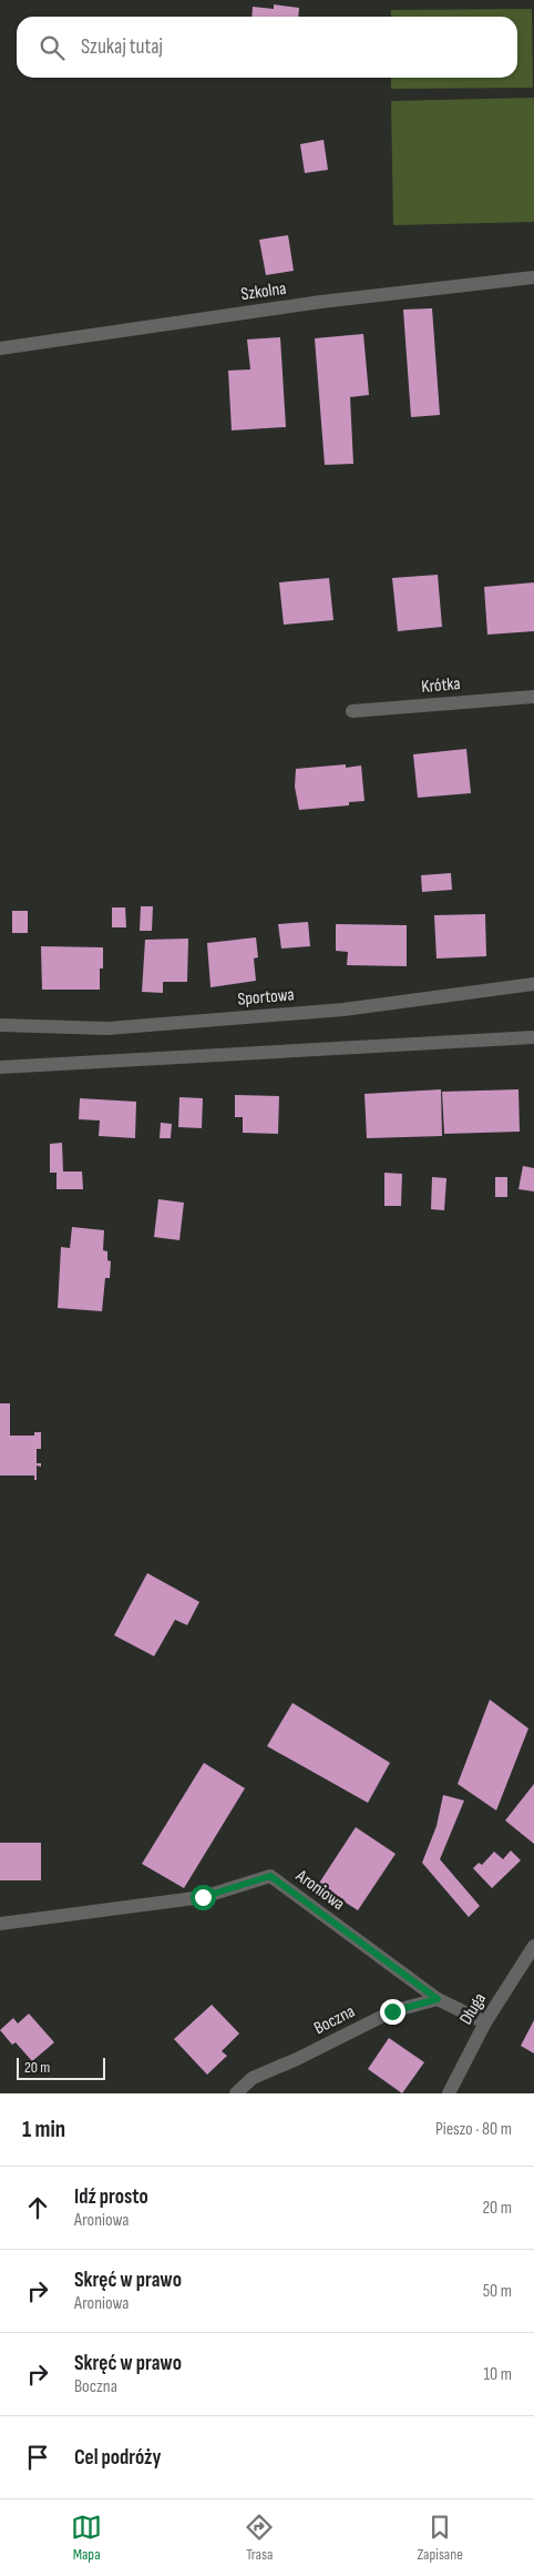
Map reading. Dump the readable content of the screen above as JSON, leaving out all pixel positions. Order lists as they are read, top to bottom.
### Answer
{
  "streets": {
    "street": [
      "Szkolna",
      "Krótka",
      "Sportowa",
      "Aroniowa",
      "Długa",
      "Boczna"
    ]
  },
  "crossings": [
    ["Aroniowa", "Boczna"]
  ],
  "scale_bar": "20 m",
  "page": {
    "search": "Szukaj tutaj",
    "scale": "20 m",
    "heading": ["1 min", "Pieszo · 80 m"],
    "list": [
      ["Idź prosto", "Aroniowa", "20 m"],
      ["Skręć w prawo", "Aroniowa", "50 m"],
      ["Skręć w prawo", "Boczna", "10 m"],
      "Cel podróży"
    ],
    "nav": ["Mapa", "Trasa", "Zapisane"]
  }
}
